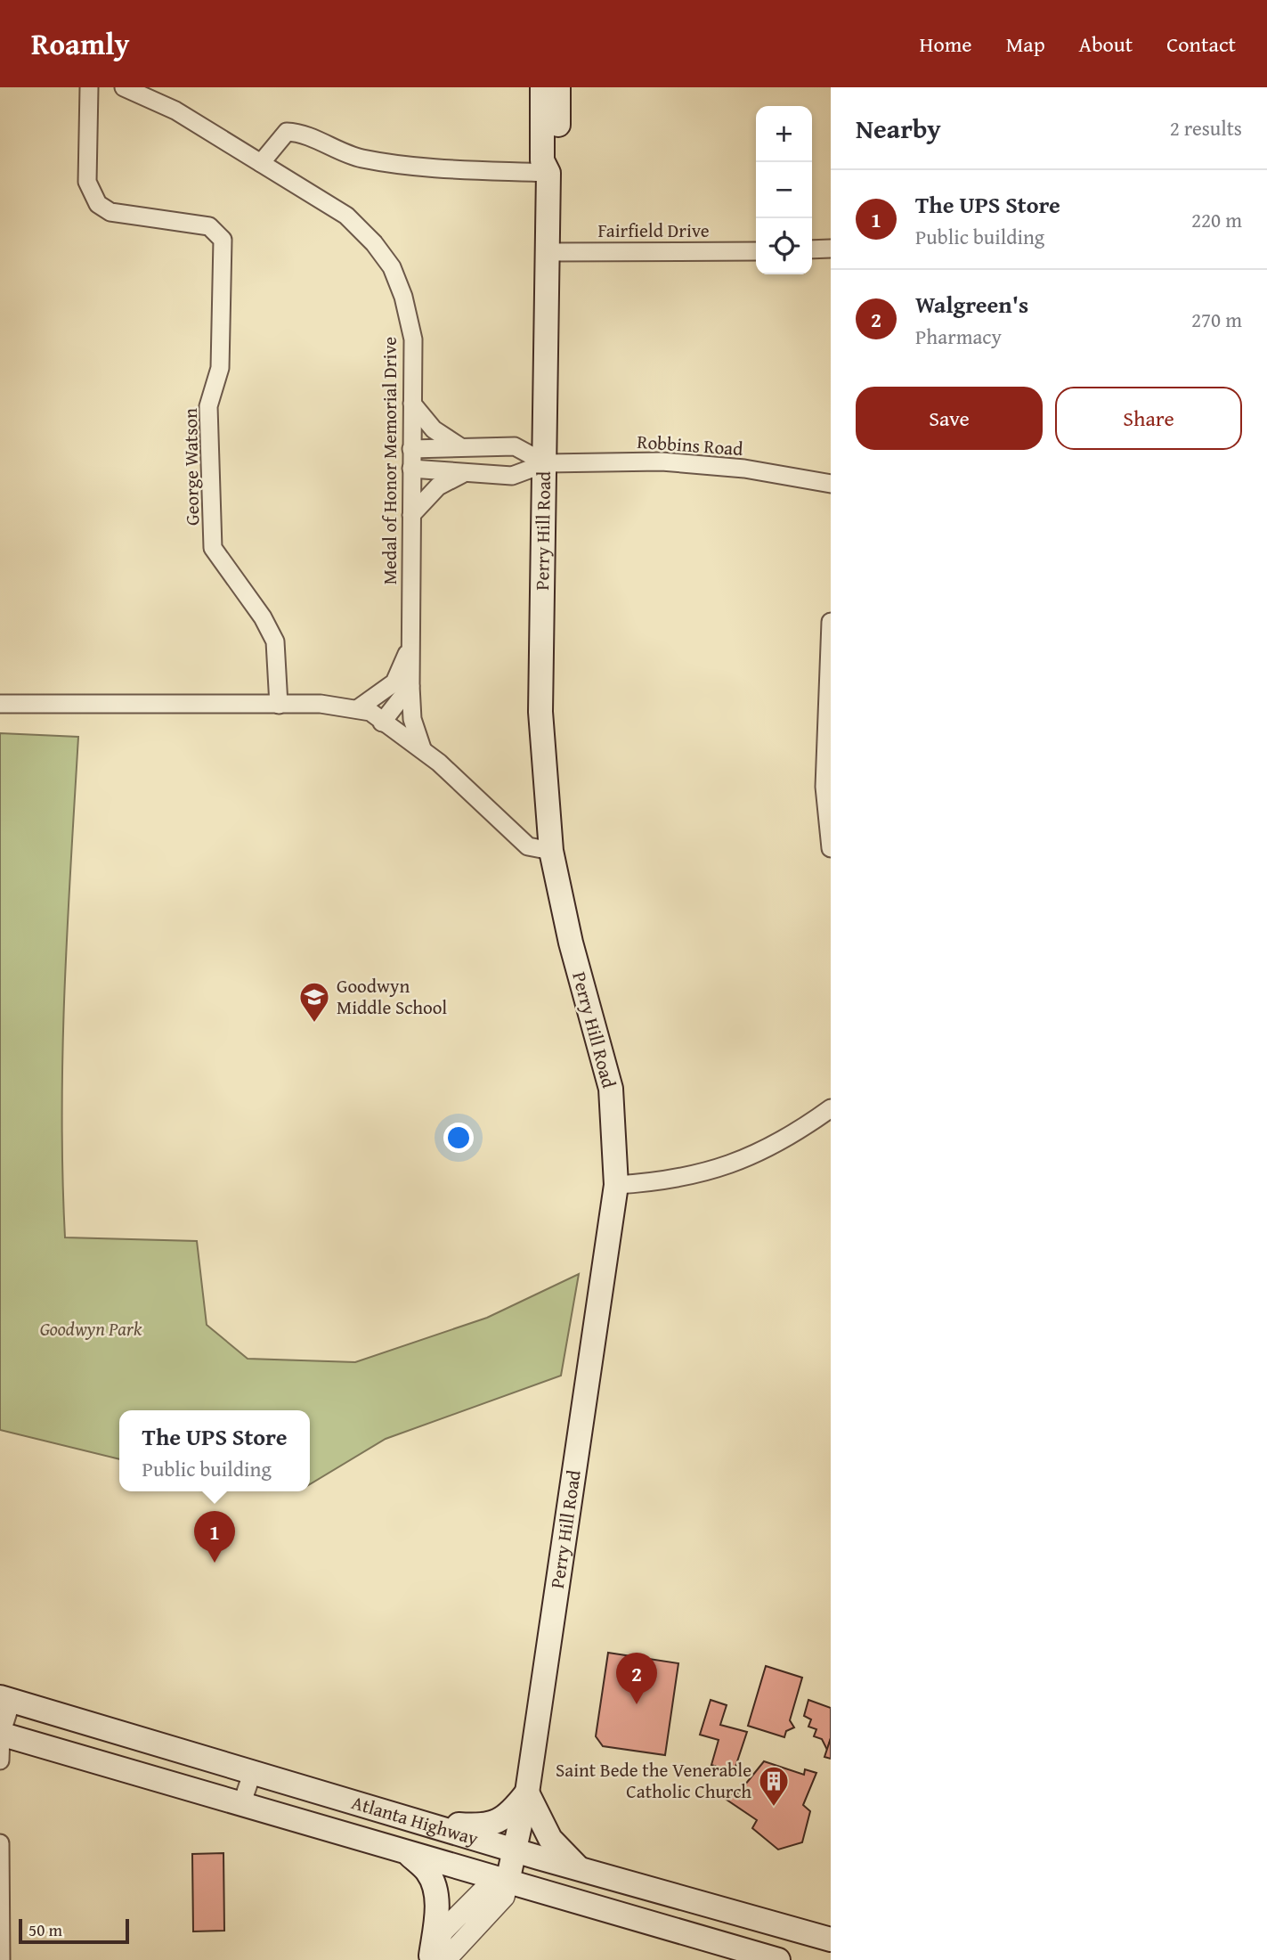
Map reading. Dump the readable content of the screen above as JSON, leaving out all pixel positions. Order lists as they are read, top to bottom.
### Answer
{
  "streets": {
    "main road": ["Perry Hill Road", "Atlanta Highway"],
    "street": [
      "Fairfield Drive",
      "Robbins Road",
      "Medal of Honor Memorial Drive",
      "George Watson"
    ]
  },
  "crossings": [
    ["Fairfield Drive", "Perry Hill Road"],
    ["Robbins Road", "Perry Hill Road"],
    ["Medal of Honor Memorial Drive", "George Watson"],
    ["Medal of Honor Memorial Drive", "Perry Hill Road"],
    ["Perry Hill Road", "Atlanta Highway"]
  ],
  "parks": ["Goodwyn Park"],
  "places": {
    "school or university": ["Goodwyn Middle School"],
    "building": ["Saint Bede the Venerable Catholic Church"]
  },
  "scale_bar": "50 m",
  "page": {
    "header": "Roamly",
    "nav": [
      "Home",
      "Map",
      "About",
      "Contact"
    ],
    "heading": ["Nearby", "2 results"],
    "map_buttons": ["+", "−"],
    "list": [
      {
        "mark": "1",
        "name": "The UPS Store",
        "note": "Public building",
        "value": "220 m"
      },
      {
        "mark": "2",
        "name": "Walgreen's",
        "note": "Pharmacy",
        "value": "270 m"
      }
    ],
    "buttons": ["Save", "Share"],
    "popup": ["The UPS Store", "Public building"],
    "pins": ["1", "2"],
    "scale": "50 m"
  }
}
